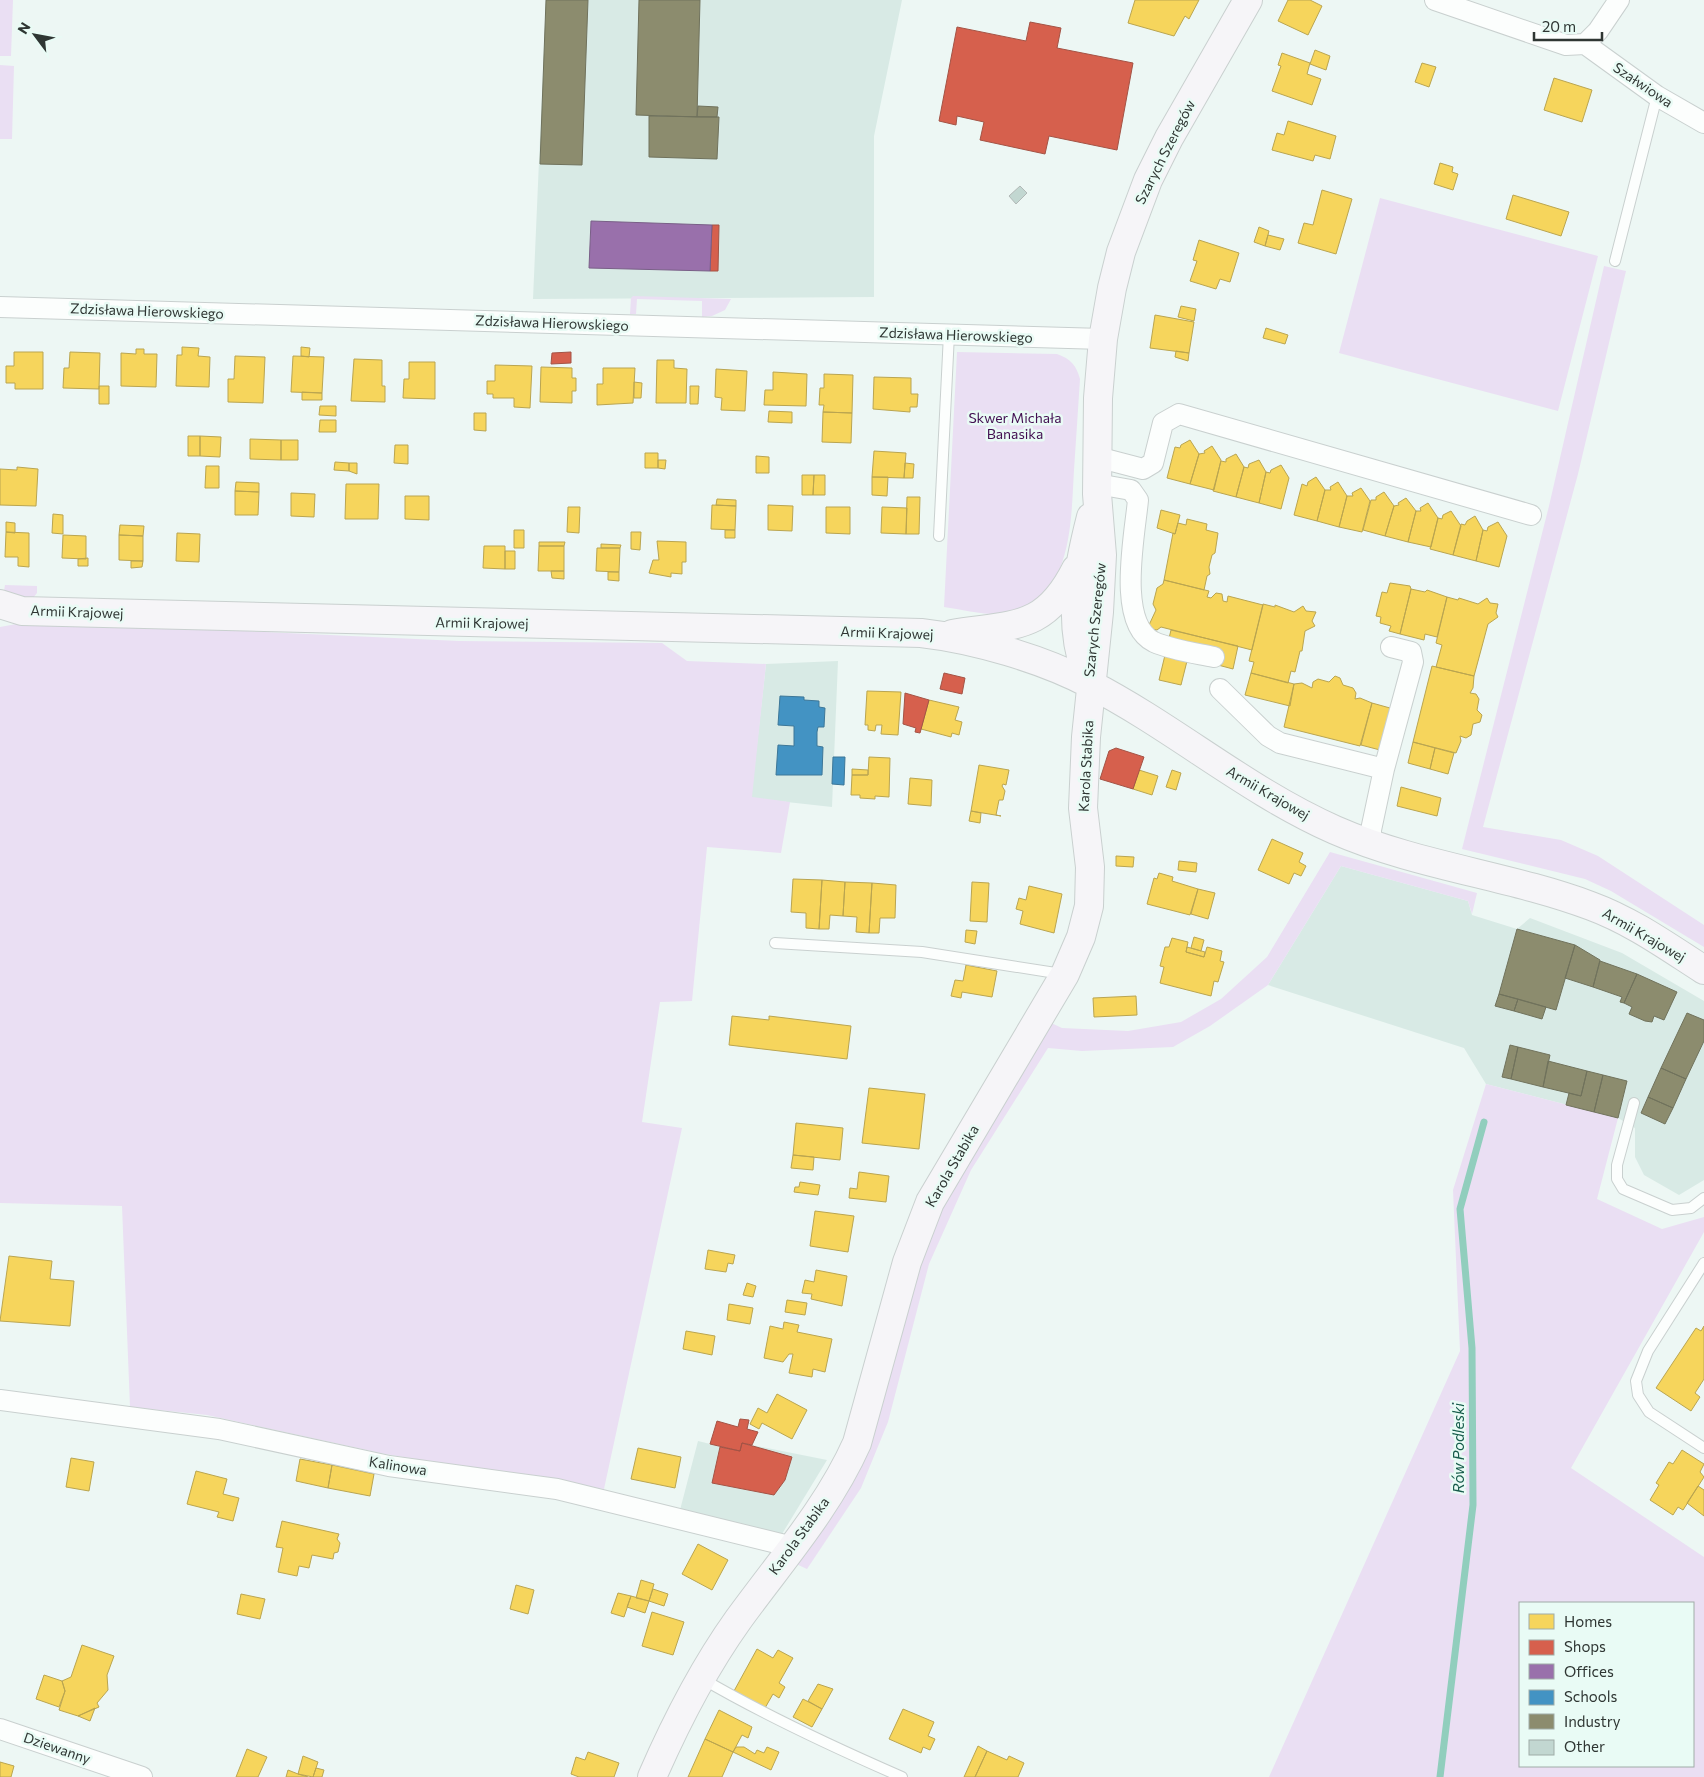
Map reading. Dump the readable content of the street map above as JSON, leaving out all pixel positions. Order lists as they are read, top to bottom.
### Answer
{
  "streets": {
    "street": [
      "Szałwiowa",
      "Szarych Szeregów",
      "Zdzisława Hierowskiego",
      "Armii Krajowej",
      "Karola Stabika",
      "Kalinowa",
      "Dziewanny"
    ]
  },
  "crossings": [
    ["Szarych Szeregów", "Zdzisława Hierowskiego"],
    ["Szarych Szeregów", "Armii Krajowej"],
    ["Szarych Szeregów", "Karola Stabika"],
    ["Armii Krajowej", "Karola Stabika"],
    ["Karola Stabika", "Kalinowa"]
  ],
  "water": ["Rów Podleski"],
  "parks": ["Skwer Michała Banasika"],
  "legend": [
    "Homes",
    "Shops",
    "Offices",
    "Schools",
    "Industry",
    "Other"
  ],
  "scale_bar": "20 m",
  "north": "top left"
}
